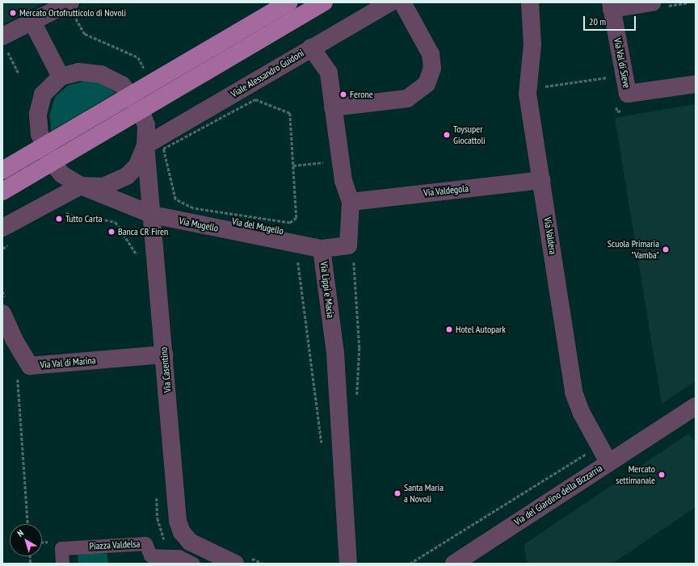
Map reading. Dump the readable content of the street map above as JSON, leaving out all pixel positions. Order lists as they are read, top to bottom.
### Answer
{
  "streets": {
    "street": [
      "Via Val di Sieve",
      "Viale Alessandro Guidoni",
      "Via Valdegola",
      "Via Mugello",
      "Via Valdera",
      "Via Lippi e Macia",
      "Via Val di Marina",
      "Via Casentino",
      "Via del Giardino della Bizzarria",
      "Piazza Valdelsa"
    ]
  },
  "crossings": [
    ["Viale Alessandro Guidoni", "Via Lippi e Macia"],
    ["Viale Alessandro Guidoni", "Via Casentino"],
    ["Via Valdegola", "Via Valdera"],
    ["Via Valdegola", "Via Lippi e Macia"],
    ["Via Mugello", "Via Lippi e Macia"],
    ["Via Mugello", "Via Casentino"],
    ["Via Valdera", "Via del Giardino della Bizzarria"],
    ["Via Val di Marina", "Via Casentino"]
  ],
  "places": [
    "Mercato Ortofrutticolo di Novoli",
    "Ferone",
    "Toysuper Giocattoli",
    "Tutto Carta",
    "Banca CR Firen",
    "Scuola Primaria \"Vamba\"",
    "Hotel Autopark",
    "Mercato settimanale",
    "Santa Maria a Novoli"
  ],
  "scale_bar": "20 m",
  "north": "top left"
}
